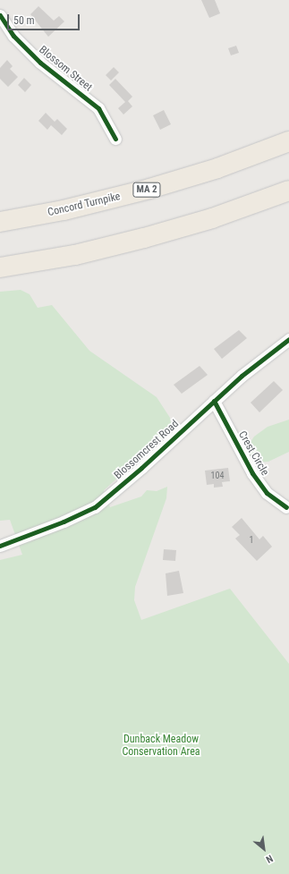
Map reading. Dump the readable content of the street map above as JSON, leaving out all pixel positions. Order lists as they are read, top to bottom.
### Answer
{
  "streets": {
    "highway": ["MA 2", "Concord Turnpike"],
    "street": ["Blossom Street", "Blossomcrest Road", "Crest Circle"]
  },
  "crossings": [
    ["Blossomcrest Road", "Crest Circle"]
  ],
  "parks": ["Dunback Meadow Conservation Area"],
  "house_numbers": ["104", "1"],
  "scale_bar": "50 m",
  "north": "bottom right"
}
